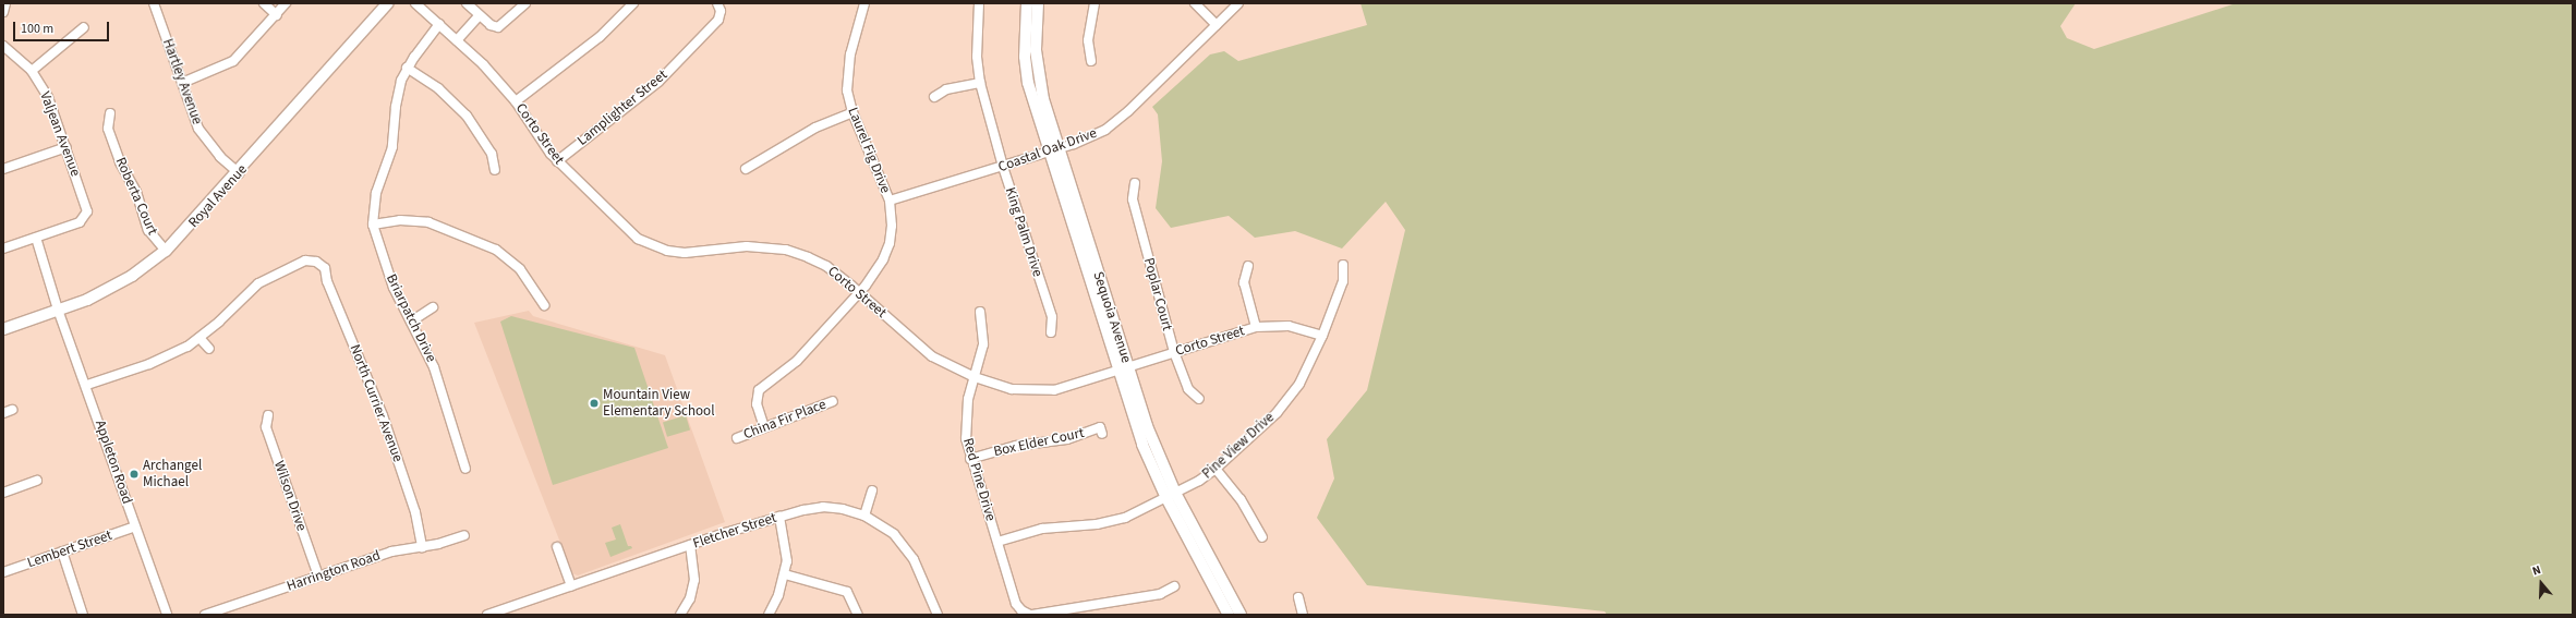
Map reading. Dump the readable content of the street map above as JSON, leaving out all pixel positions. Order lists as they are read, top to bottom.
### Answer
{
  "streets": {
    "main road": ["Royal Avenue", "Sequoia Avenue"],
    "street": [
      "Hartley Avenue",
      "Lamplighter Street",
      "Valjean Avenue",
      "Corto Street",
      "Laurel Fig Drive",
      "Coastal Oak Drive",
      "Roberta Court",
      "King Palm Drive",
      "Poplar Court",
      "Briarpatch Drive",
      "North Currier Avenue",
      "China Fir Place",
      "Box Elder Court",
      "Pine View Drive",
      "Appleton Road",
      "Red Pine Drive",
      "Wilson Drive",
      "Fletcher Street",
      "Lembert Street",
      "Harrington Road"
    ]
  },
  "crossings": [
    ["Hartley Avenue", "Royal Avenue"],
    ["Lamplighter Street", "Corto Street"],
    ["Valjean Avenue", "Appleton Road"],
    ["Corto Street", "Laurel Fig Drive"],
    ["Corto Street", "Poplar Court"],
    ["Corto Street", "Sequoia Avenue"],
    ["Corto Street", "Briarpatch Drive"],
    ["Corto Street", "Pine View Drive"],
    ["Corto Street", "Red Pine Drive"],
    ["Laurel Fig Drive", "Coastal Oak Drive"],
    ["Laurel Fig Drive", "China Fir Place"],
    ["Coastal Oak Drive", "King Palm Drive"],
    ["Coastal Oak Drive", "Sequoia Avenue"],
    ["Roberta Court", "Royal Avenue"],
    ["Royal Avenue", "Appleton Road"],
    ["Sequoia Avenue", "Pine View Drive"],
    ["North Currier Avenue", "Harrington Road"],
    ["Box Elder Court", "Red Pine Drive"],
    ["Pine View Drive", "Red Pine Drive"],
    ["Appleton Road", "Lembert Street"],
    ["Wilson Drive", "Harrington Road"]
  ],
  "places": ["Mountain View Elementary School", "Archangel Michael"],
  "scale_bar": "100 m",
  "north": "top"
}
